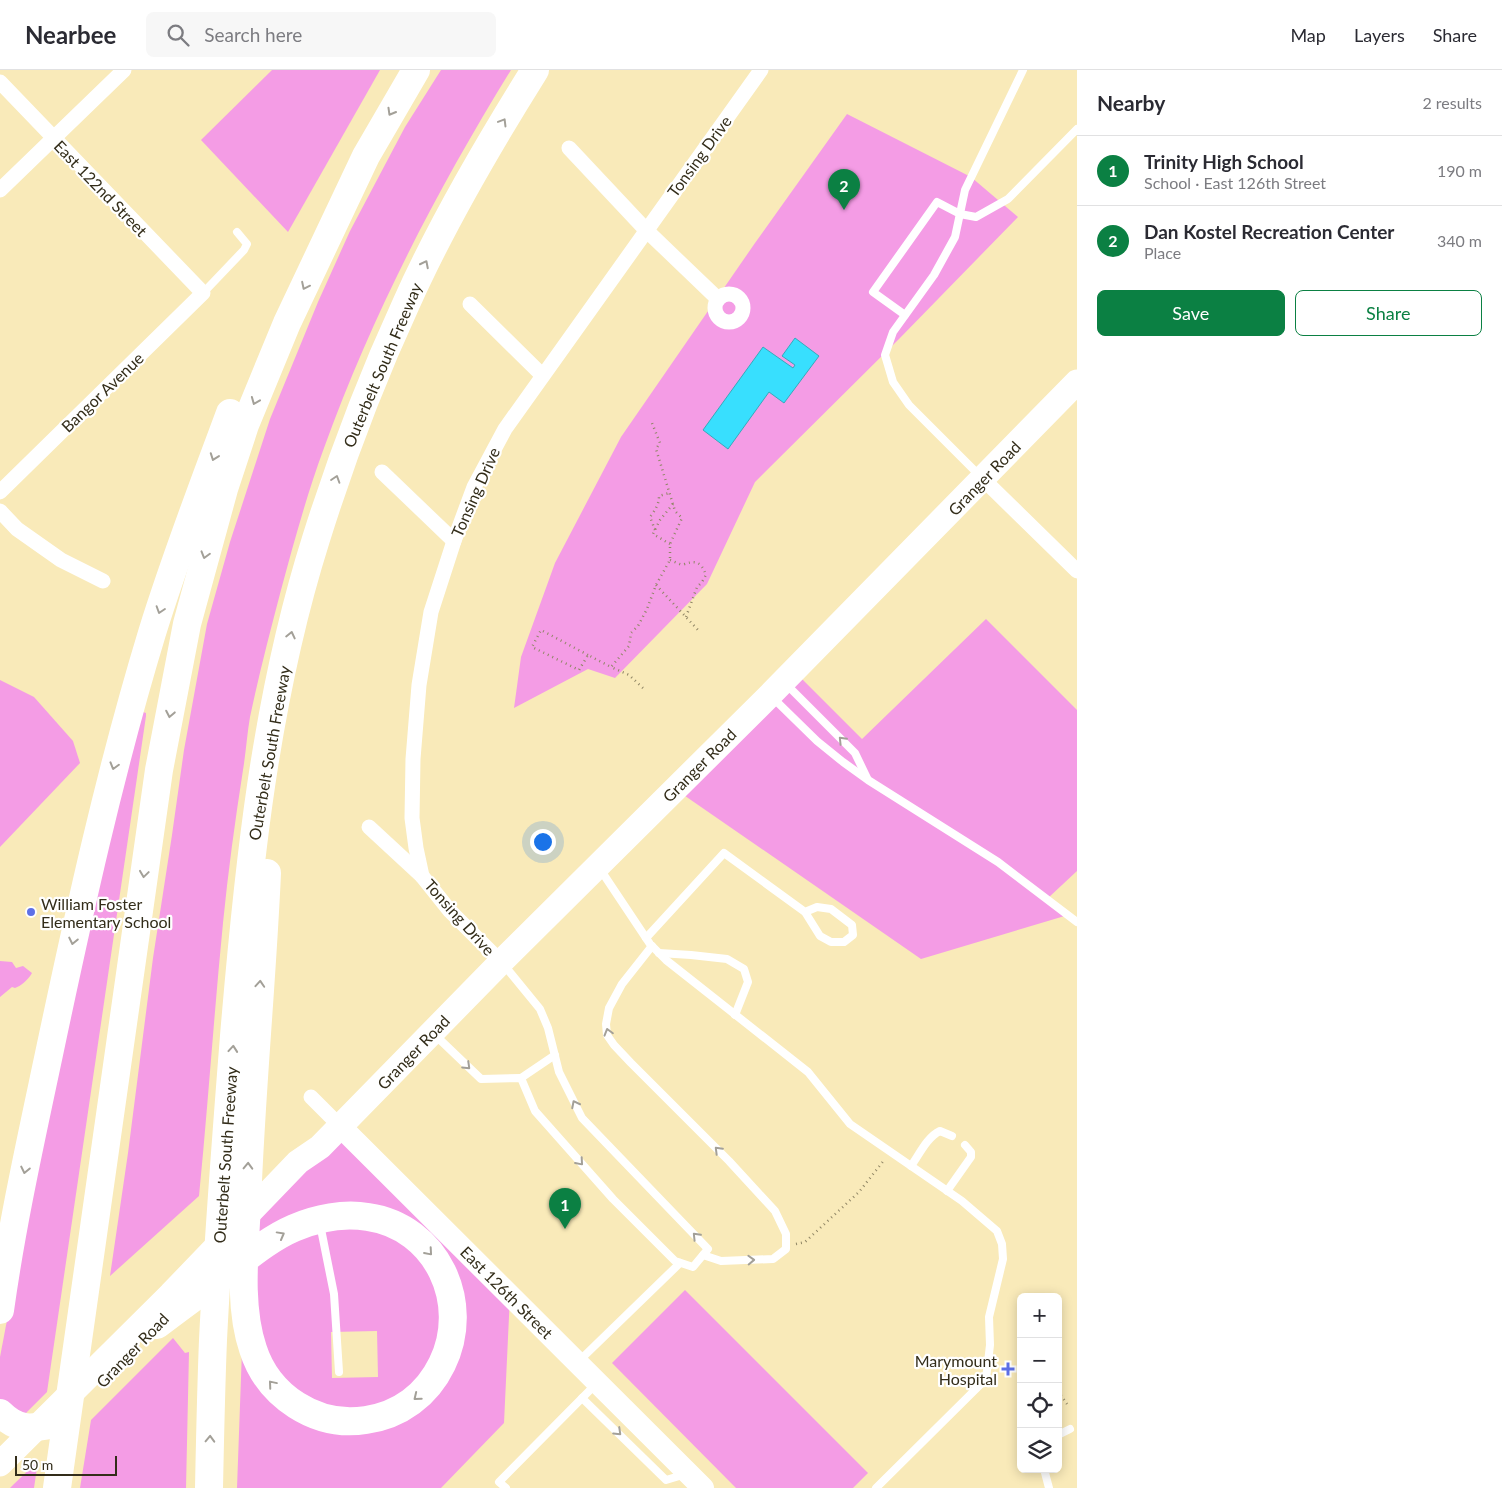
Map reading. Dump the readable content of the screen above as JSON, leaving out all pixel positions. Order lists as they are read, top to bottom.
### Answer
{
  "streets": {
    "highway": ["Outerbelt South Freeway"],
    "main road": ["Granger Road"],
    "street": [
      "Tonsing Drive",
      "East 122nd Street",
      "Bangor Avenue",
      "East 126th Street"
    ]
  },
  "crossings": [
    ["Tonsing Drive", "Granger Road"],
    ["East 122nd Street", "Bangor Avenue"],
    ["Granger Road", "East 126th Street"]
  ],
  "places": {
    "other": ["William Foster Elementary School"],
    "health": ["Marymount Hospital"]
  },
  "scale_bar": "50 m",
  "page": {
    "header": "Nearbee",
    "search": "Search here",
    "nav": ["Map", "Layers", "Share"],
    "heading": ["Nearby", "2 results"],
    "list": [
      {
        "mark": "1",
        "name": "Trinity High School",
        "note": "School · East 126th Street",
        "value": "190 m"
      },
      {
        "mark": "2",
        "name": "Dan Kostel Recreation Center",
        "note": "Place",
        "value": "340 m"
      }
    ],
    "pins": ["2", "1"],
    "buttons": ["Save", "Share"],
    "map_buttons": ["+", "−"],
    "scale": "50 m"
  }
}
